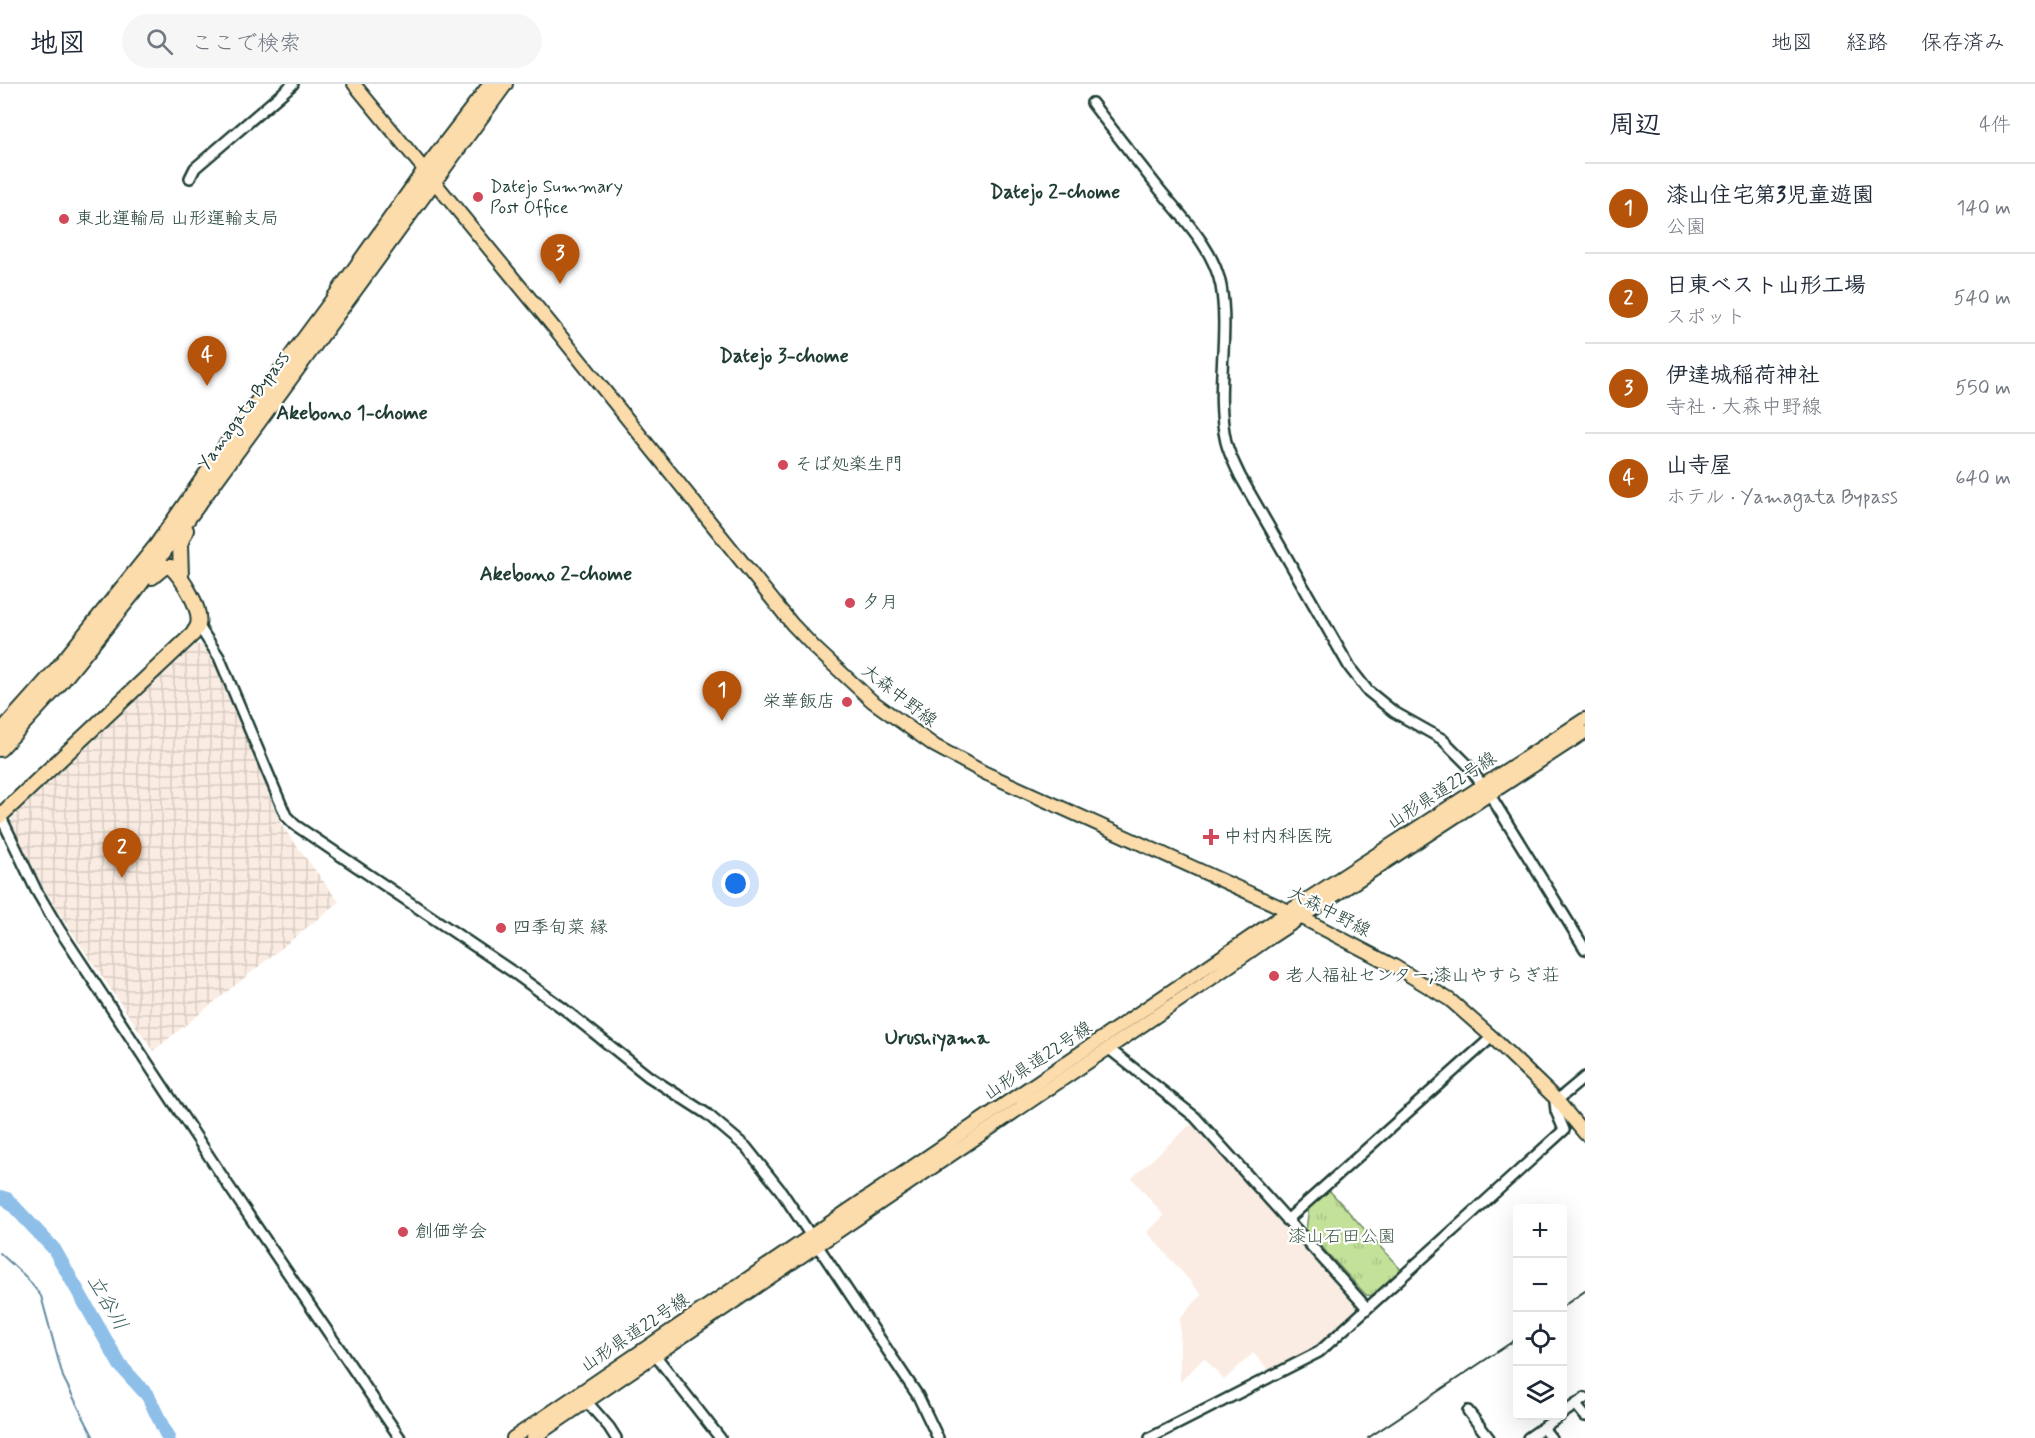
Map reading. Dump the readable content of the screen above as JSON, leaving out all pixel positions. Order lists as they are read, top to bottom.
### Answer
{
  "streets": {
    "highway": ["Yamagata Bypass"],
    "main road": ["大森中野線", "山形県道22号線"]
  },
  "crossings": [
    ["Yamagata Bypass", "大森中野線"],
    ["大森中野線", "山形県道22号線"]
  ],
  "districts": [
    "Datejo 2-chome",
    "Datejo 3-chome",
    "Akebono 1-chome",
    "Akebono 2-chome",
    "Urushiyama"
  ],
  "water": ["立谷川"],
  "parks": ["漆山石田公園"],
  "places": {
    "other": [
      "Datejo Summary Post Office",
      "東北運輸局 山形運輸支局",
      "そば処楽生門",
      "夕月",
      "栄華飯店",
      "四季旬菜 縁",
      "老人福祉センター;漆山やすらぎ荘",
      "創価学会"
    ],
    "health": ["中村内科医院"]
  },
  "page": {
    "header": "地図",
    "search": "ここで検索",
    "nav": ["地図", "経路", "保存済み"],
    "heading": ["周辺", "4件"],
    "list": [
      {
        "mark": "1",
        "name": "漆山住宅第3児童遊園",
        "note": "公園",
        "value": "140 m"
      },
      {
        "mark": "2",
        "name": "日東ベスト山形工場",
        "note": "スポット",
        "value": "540 m"
      },
      {
        "mark": "3",
        "name": "伊達城稲荷神社",
        "note": "寺社 · 大森中野線",
        "value": "550 m"
      },
      {
        "mark": "4",
        "name": "山寺屋",
        "note": "ホテル · Yamagata Bypass",
        "value": "640 m"
      }
    ],
    "pins": [
      "3",
      "4",
      "1",
      "2"
    ],
    "map_buttons": ["+", "−"]
  }
}
